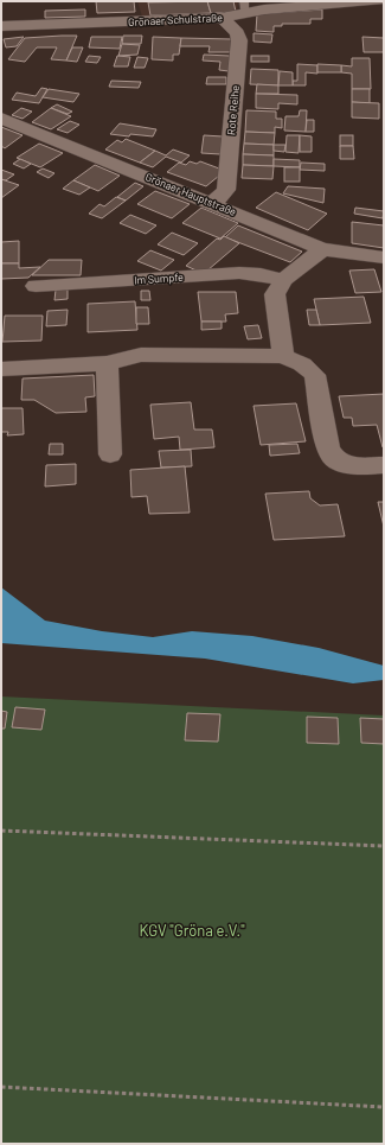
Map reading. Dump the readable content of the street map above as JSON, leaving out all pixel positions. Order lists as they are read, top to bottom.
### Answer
{
  "streets": {
    "street": [
      "Grönaer Schulstraße",
      "Rote Reihe",
      "Grönaer Hauptstraße",
      "Im Sumpfe"
    ]
  },
  "crossings": [
    ["Grönaer Schulstraße", "Rote Reihe"],
    ["Rote Reihe", "Grönaer Hauptstraße"]
  ],
  "parks": ["KGV \"Gröna e.V.\""]
}
